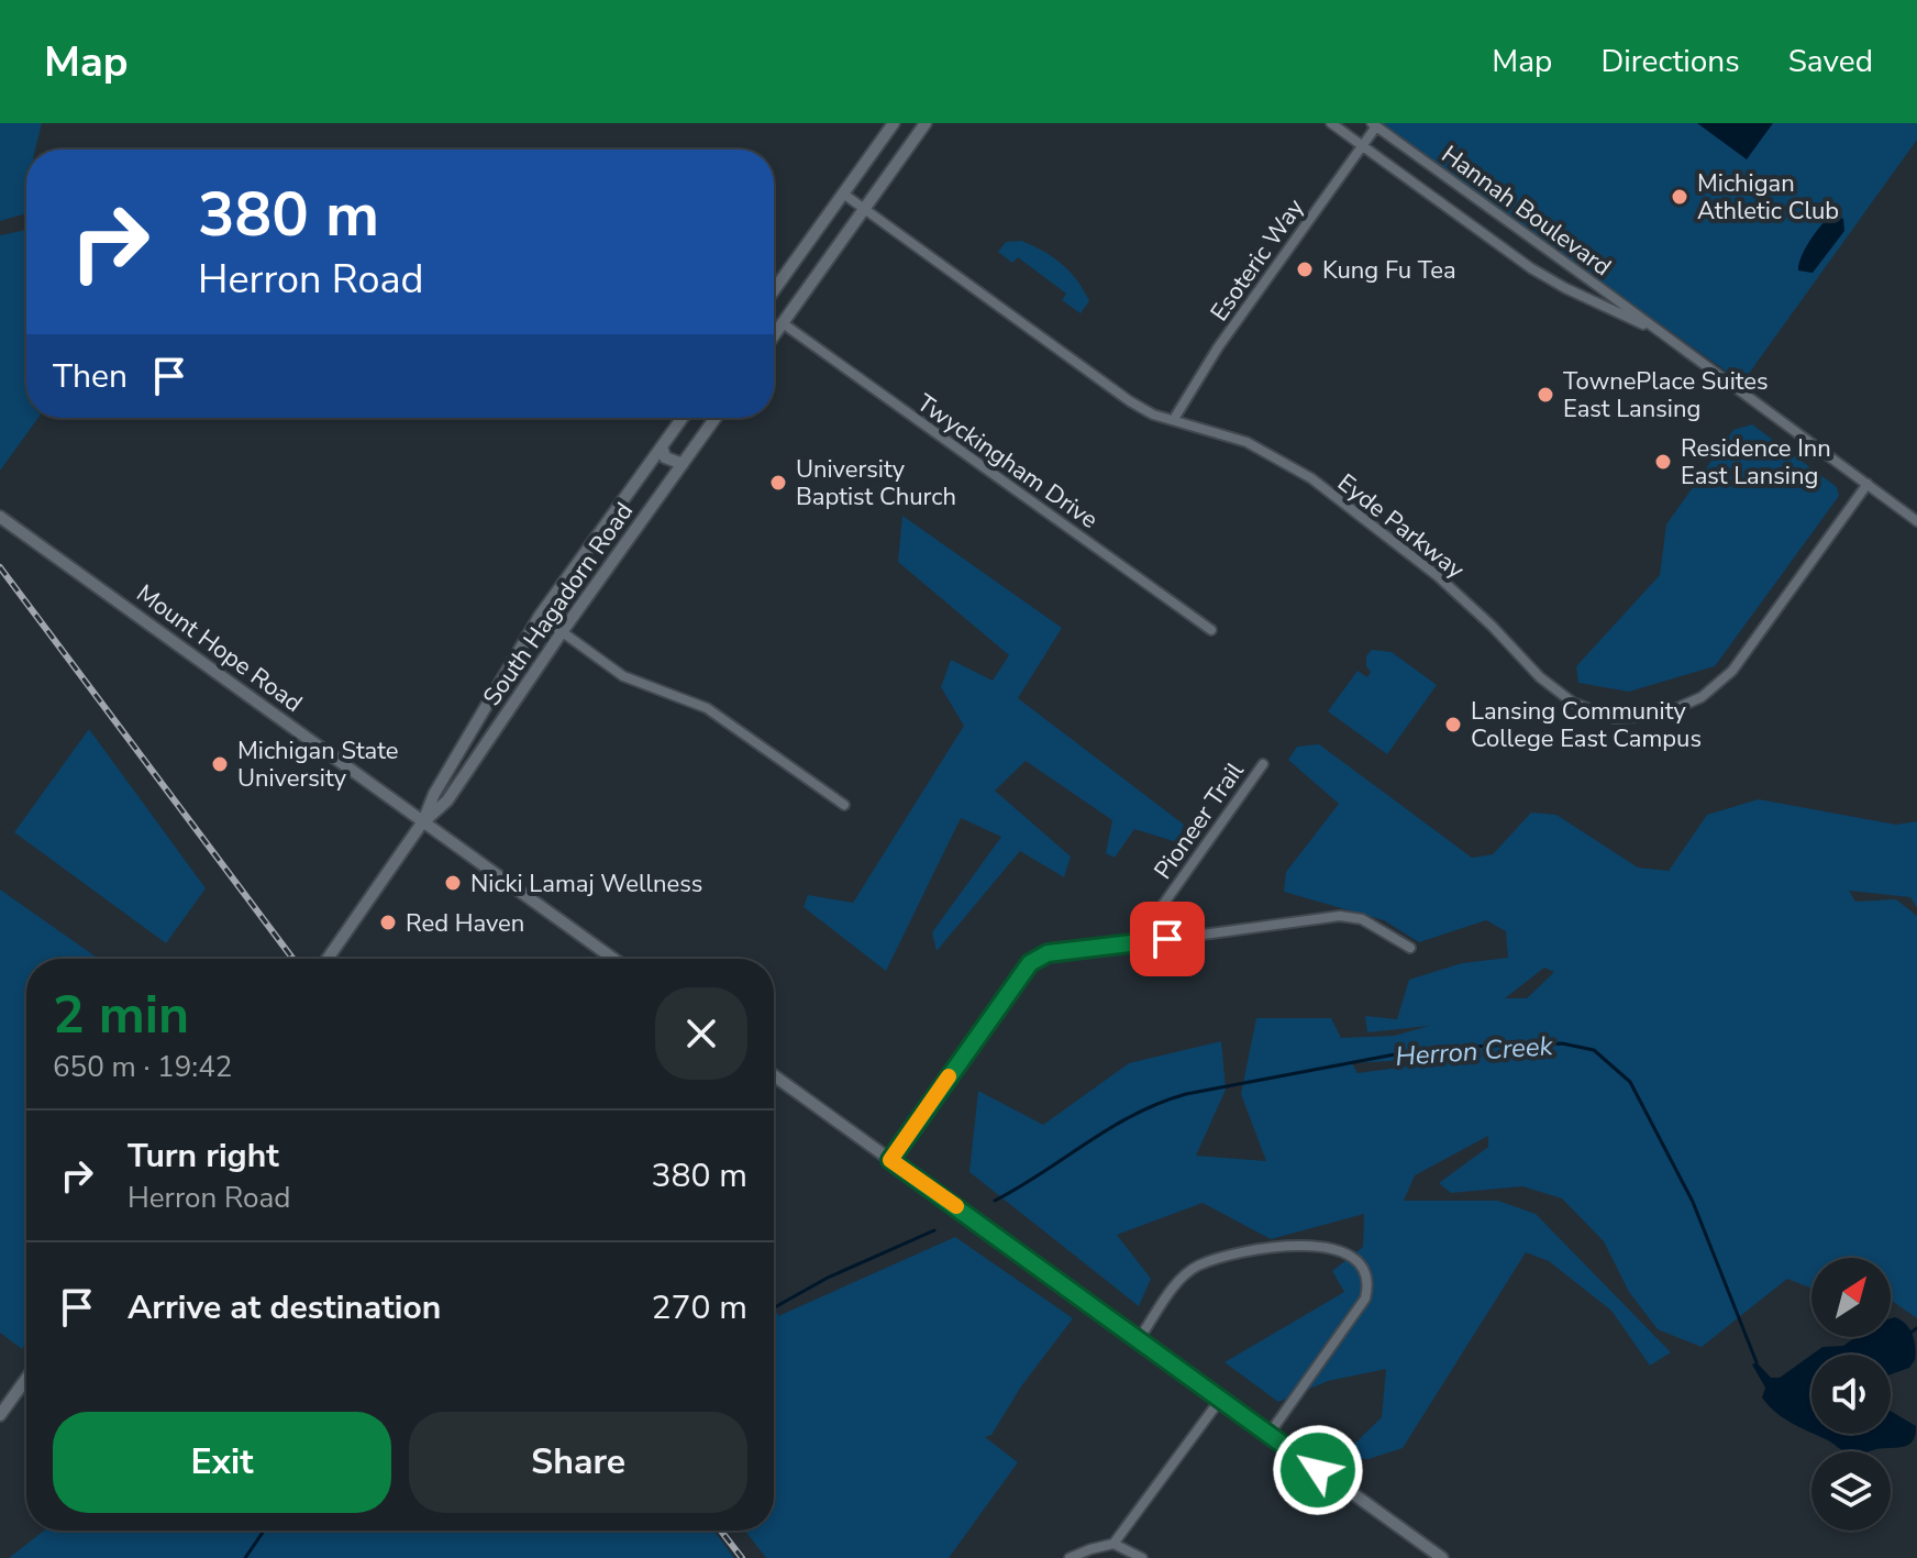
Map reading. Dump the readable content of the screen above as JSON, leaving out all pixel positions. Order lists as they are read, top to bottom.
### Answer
{
  "streets": {
    "street": [
      "Hannah Boulevard",
      "Esoteric Way",
      "Twyckingham Drive",
      "Eyde Parkway",
      "South Hagadorn Road",
      "Mount Hope Road",
      "Pioneer Trail"
    ]
  },
  "crossings": [
    ["Hannah Boulevard", "Esoteric Way"],
    ["Hannah Boulevard", "Eyde Parkway"],
    ["Esoteric Way", "Eyde Parkway"],
    ["South Hagadorn Road", "Mount Hope Road"]
  ],
  "water": ["Herron Creek"],
  "places": [
    "Michigan Athletic Club",
    "Kung Fu Tea",
    "TownePlace Suites East Lansing",
    "Residence Inn East Lansing",
    "University Baptist Church",
    "Lansing Community College East Campus",
    "Michigan State University",
    "Nicki Lamaj Wellness",
    "Red Haven"
  ],
  "north": "top right",
  "page": {
    "header": "Map",
    "nav": ["Map", "Directions", "Saved"],
    "turn": ["380 m", "Herron Road"],
    "then": "Then",
    "heading": ["2 min", "650 m · 19:42"],
    "list": [
      {
        "name": "Turn right",
        "note": "Herron Road",
        "value": "380 m"
      },
      {
        "name": "Arrive at destination",
        "value": "270 m"
      }
    ],
    "buttons": ["Exit", "Share"]
  }
}
